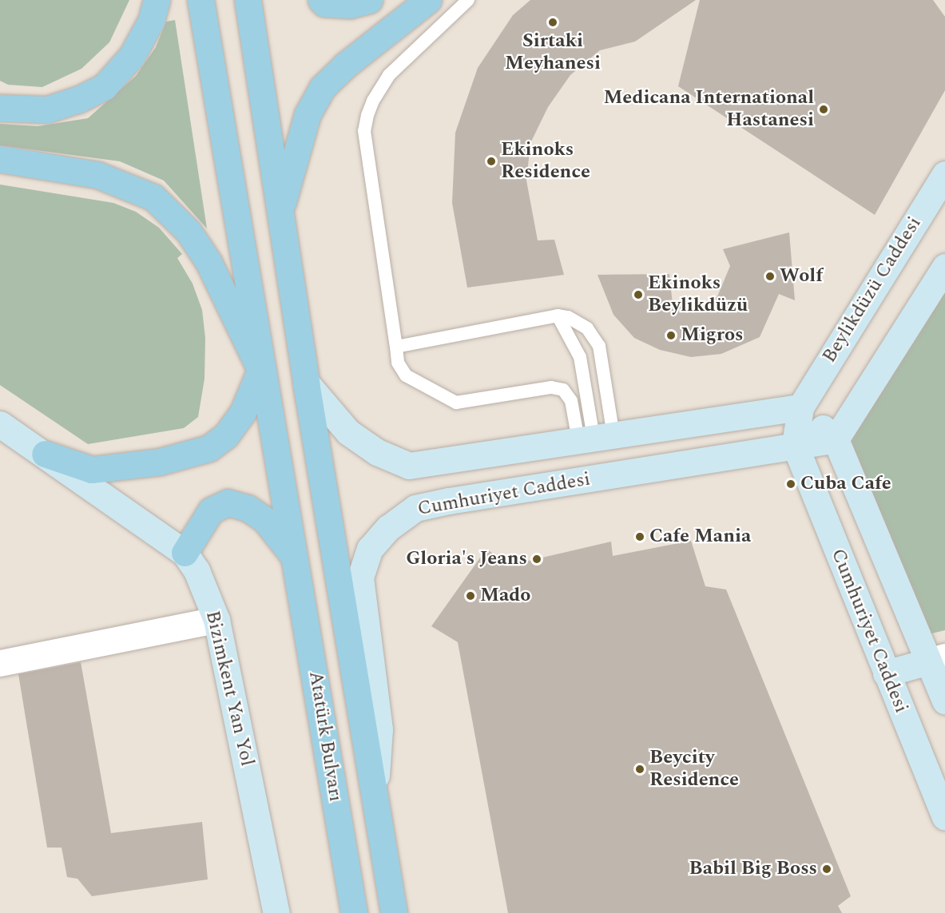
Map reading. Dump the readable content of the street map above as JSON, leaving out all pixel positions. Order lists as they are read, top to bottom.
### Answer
{
  "streets": {
    "main road": [
      "Beylikdüzü Caddesi",
      "Cumhuriyet Caddesi",
      "Bizimkent Yan Yol",
      "Atatürk Bulvarı"
    ]
  },
  "places": [
    "Sirtaki Meyhanesi",
    "Medicana International Hastanesi",
    "Ekinoks Residence",
    "Wolf",
    "Ekinoks Beylikdüzü",
    "Migros",
    "Cuba Cafe",
    "Cafe Mania",
    "Gloria's Jeans",
    "Mado",
    "Beycity Residence",
    "Babil Big Boss"
  ]
}
